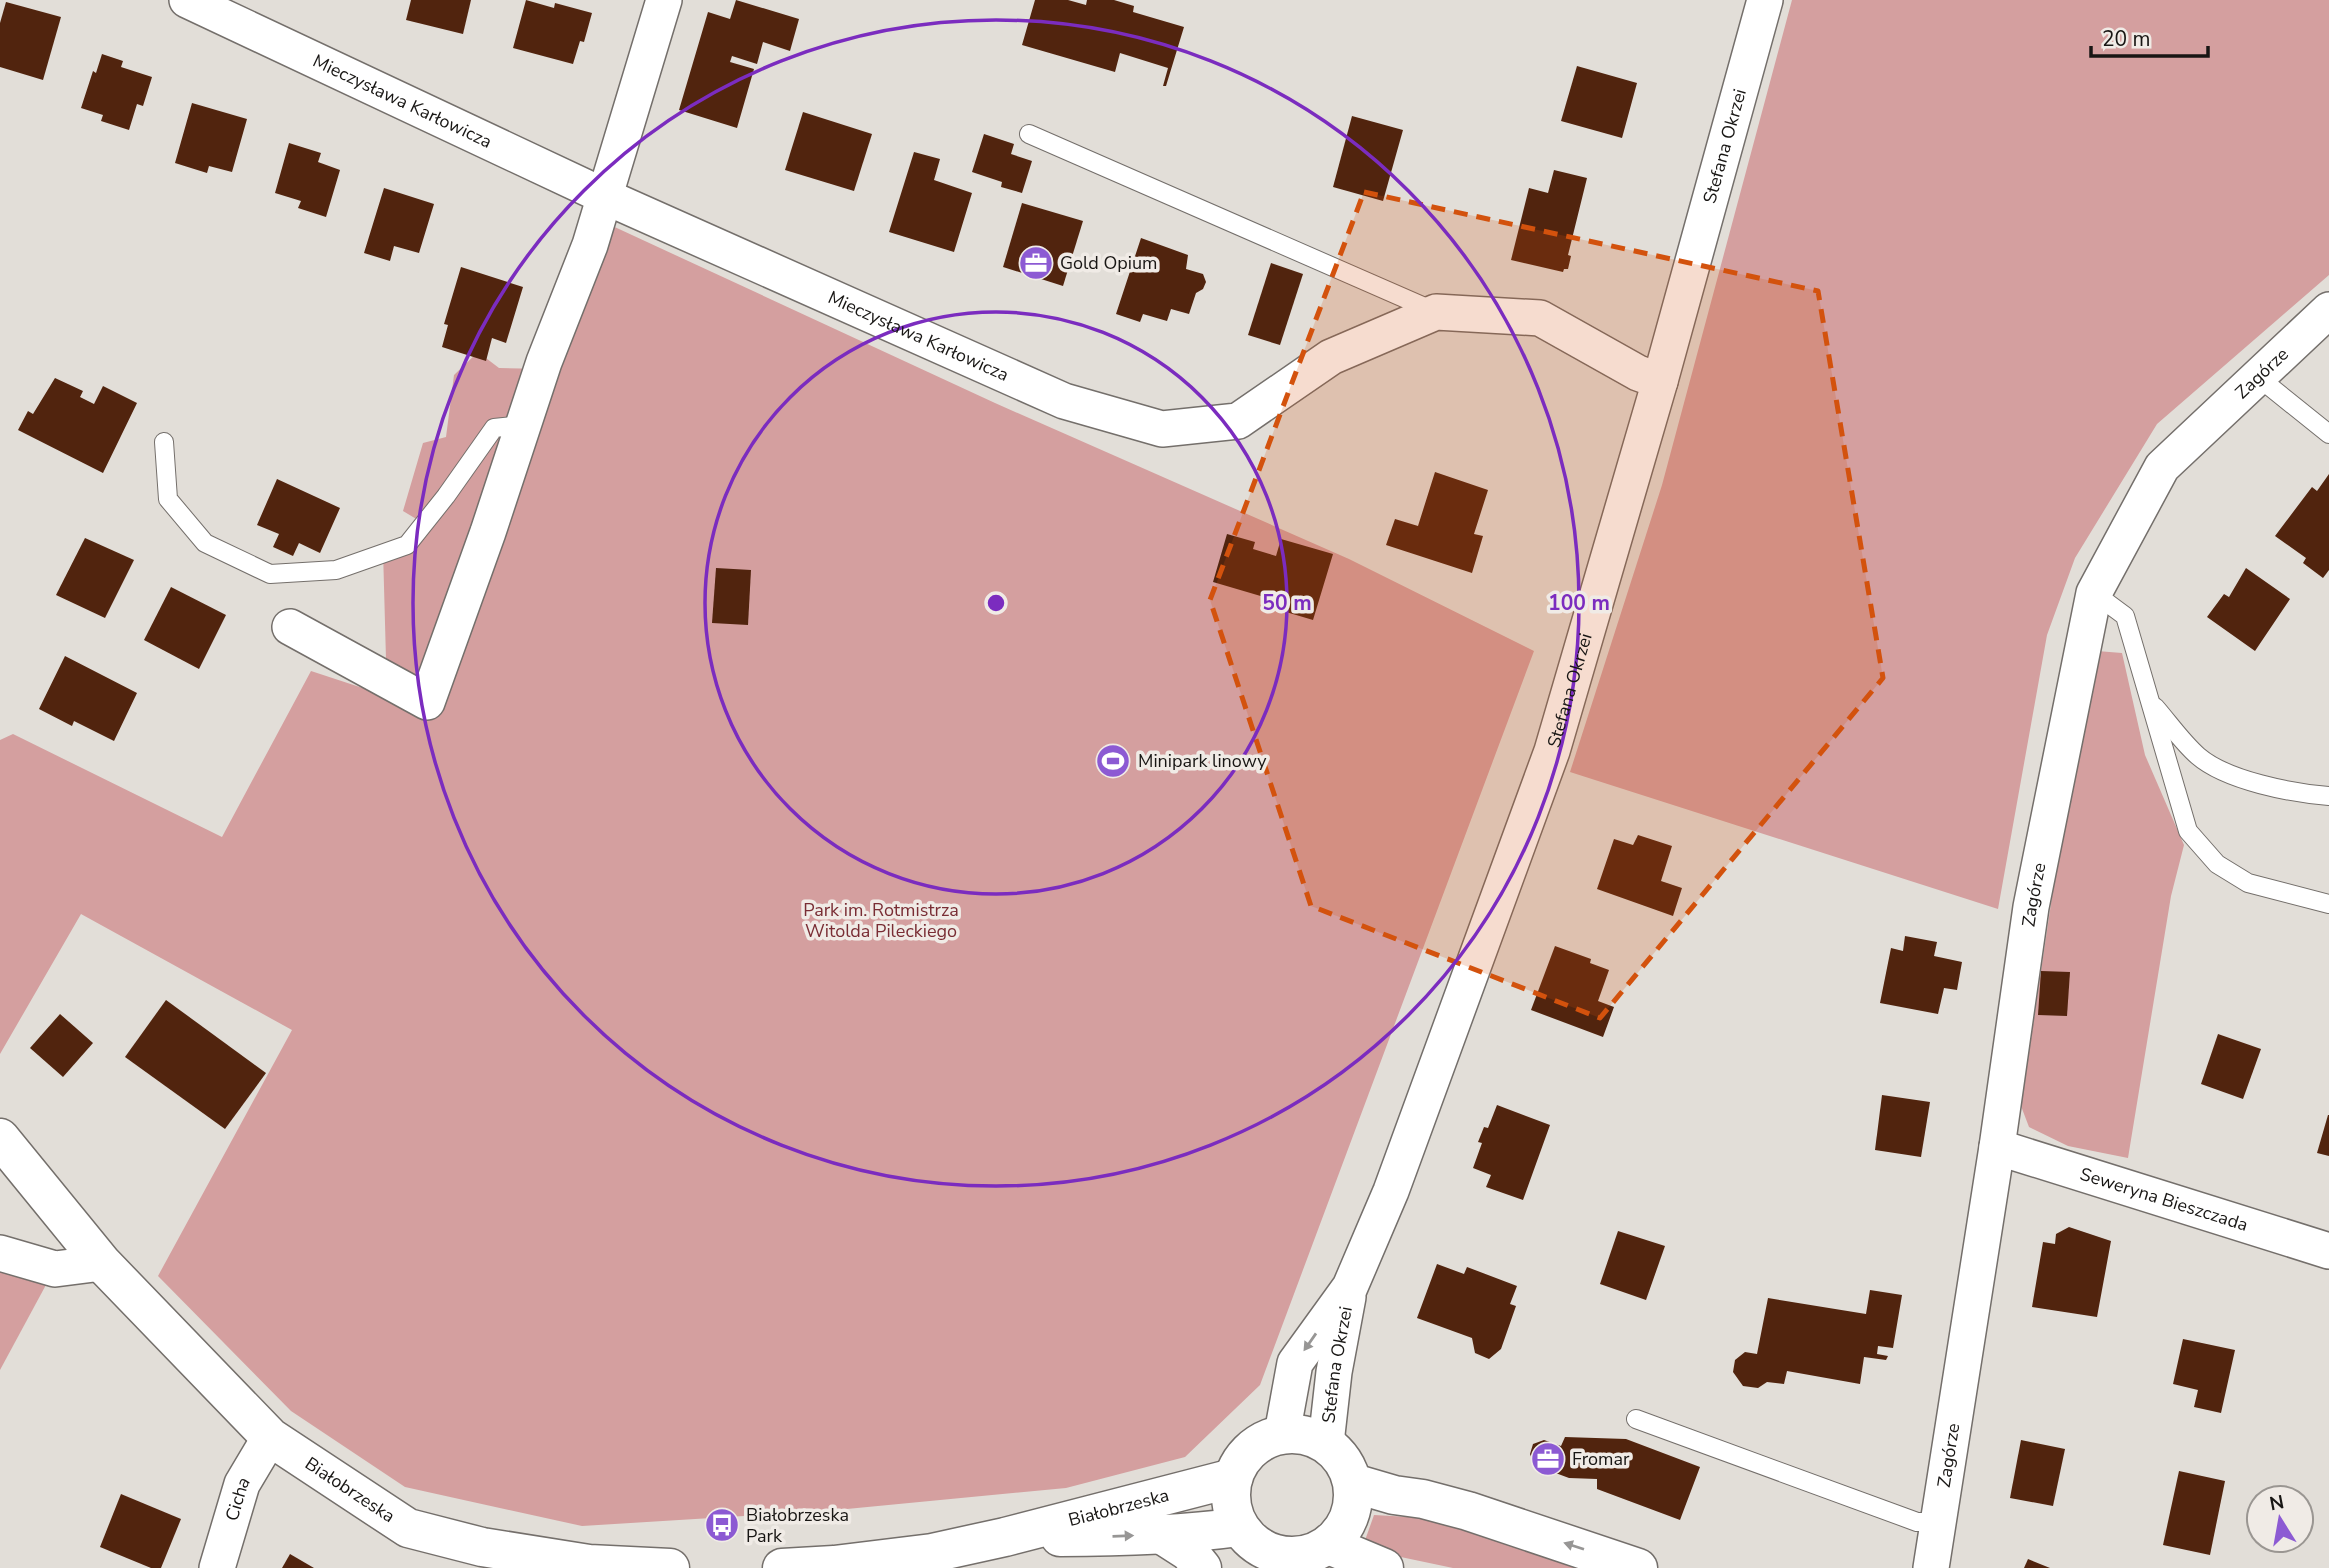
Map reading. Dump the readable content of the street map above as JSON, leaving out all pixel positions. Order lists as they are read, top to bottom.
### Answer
{
  "streets": {
    "street": [
      "Mieczysława Karłowicza",
      "Stefana Okrzei",
      "Zagórze",
      "Seweryna Bieszczada",
      "Białobrzeska",
      "Cicha"
    ]
  },
  "crossings": [
    ["Mieczysława Karłowicza", "Stefana Okrzei"],
    ["Stefana Okrzei", "Białobrzeska"],
    ["Zagórze", "Seweryna Bieszczada"],
    ["Białobrzeska", "Cicha"]
  ],
  "parks": ["Park im. Rotmistrza Witolda Pileckiego"],
  "places": {
    "office": ["Gold Opium", "Fromar"],
    "sports": ["Minipark linowy"],
    "bus stop": ["Białobrzeska Park"]
  },
  "scale_bar": "20 m",
  "north": "top",
  "rings": ["50 m", "100 m"]
}
